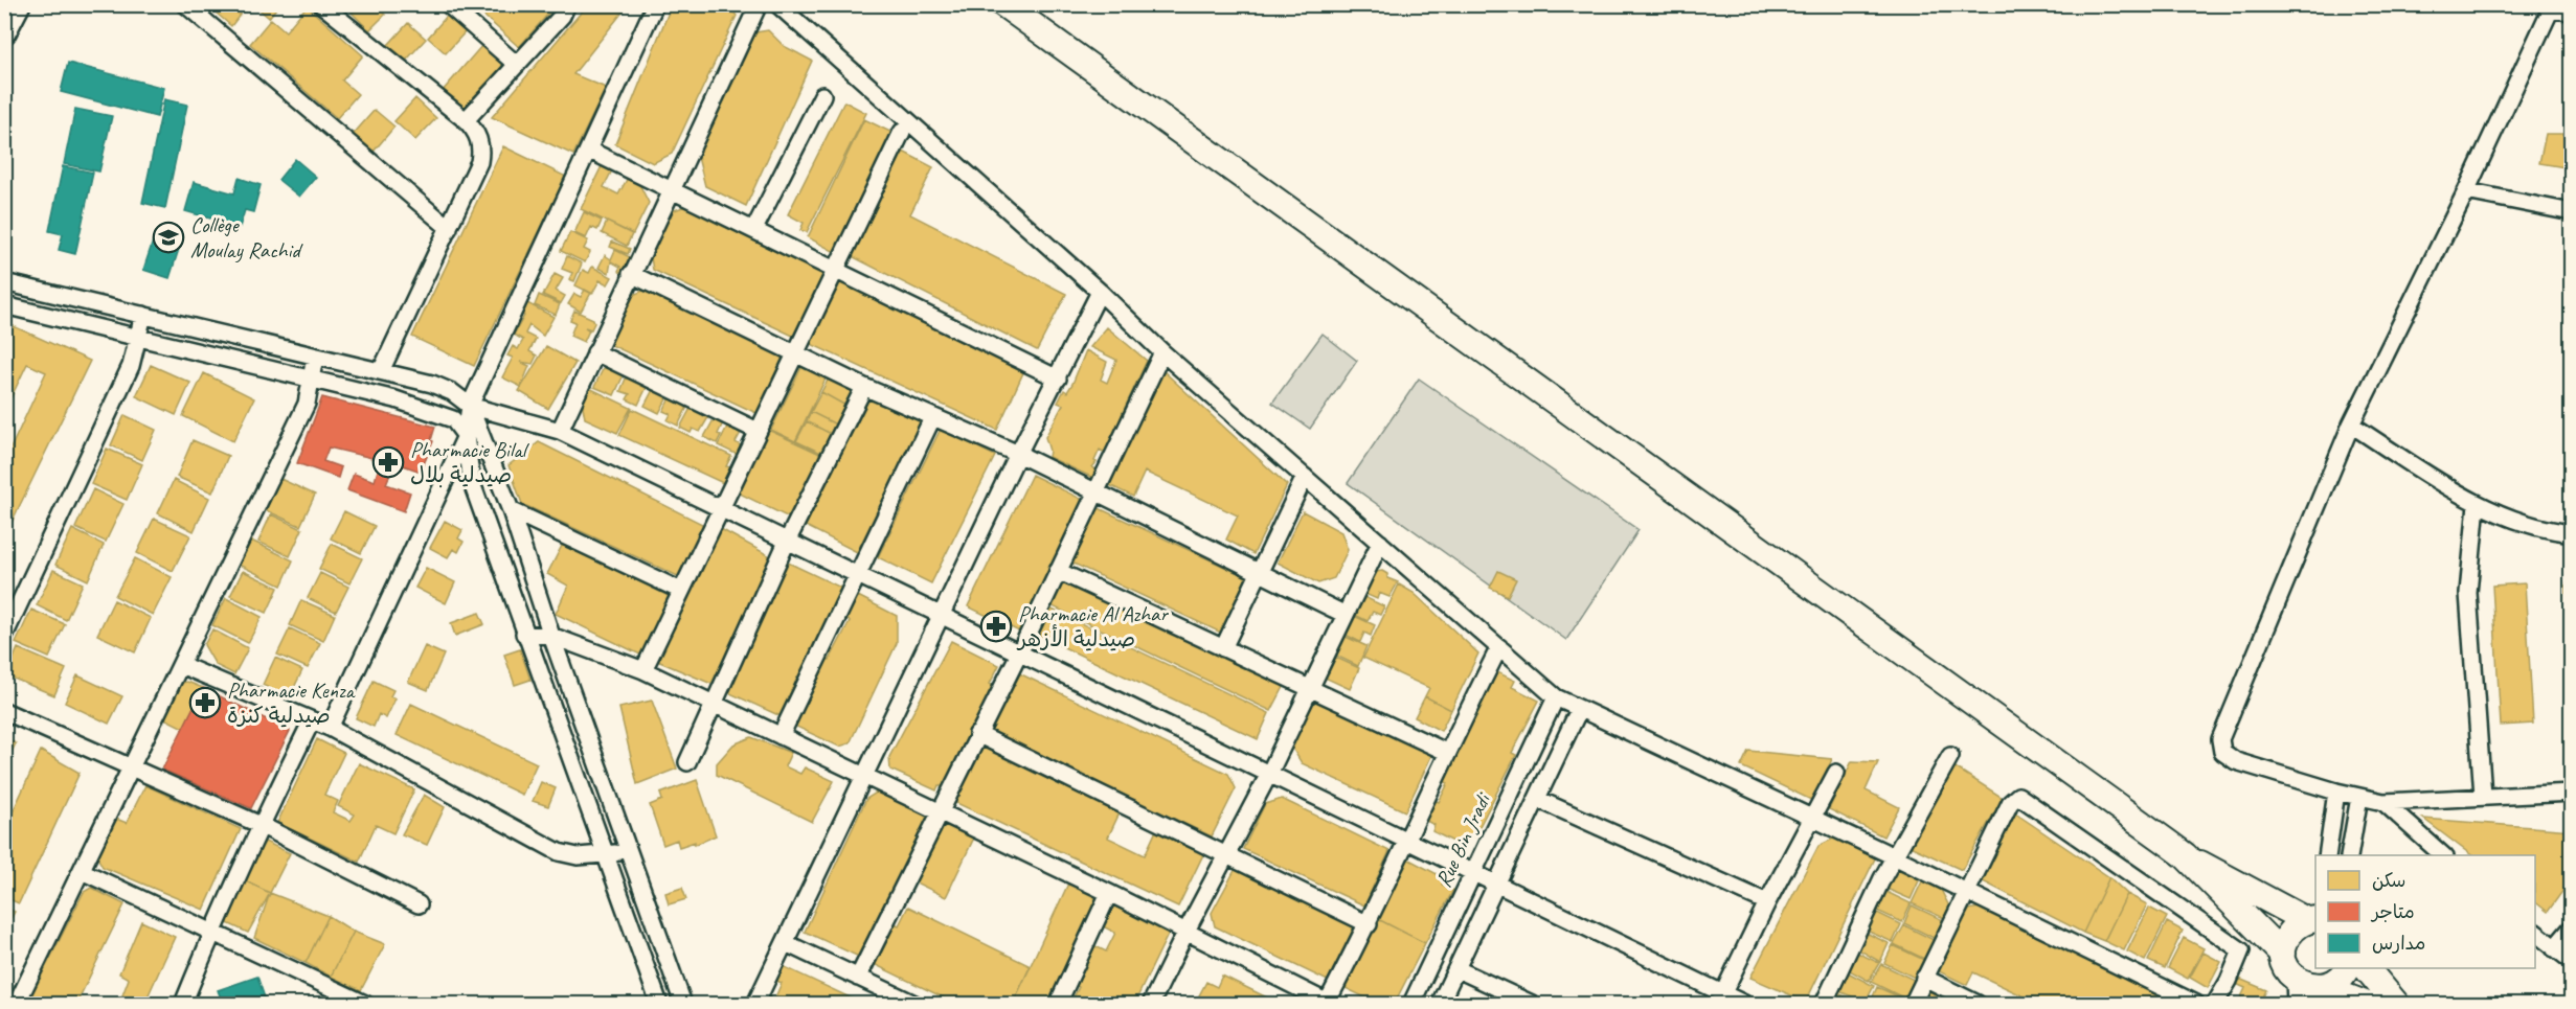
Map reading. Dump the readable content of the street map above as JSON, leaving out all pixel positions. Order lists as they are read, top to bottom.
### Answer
{
  "streets": {
    "street": ["Rue Bin Jradi"]
  },
  "places": {
    "school or university": ["Collège Moulay Rachid"],
    "pharmacy": ["Pharmacie Bilal صيدلية بلال", "Pharmacie Al Azhar صيدلية الأزهر", "Pharmacie Kenza صيدلية كنزة"]
  },
  "legend": ["سكن", "متاجر", "مدارس"]
}
